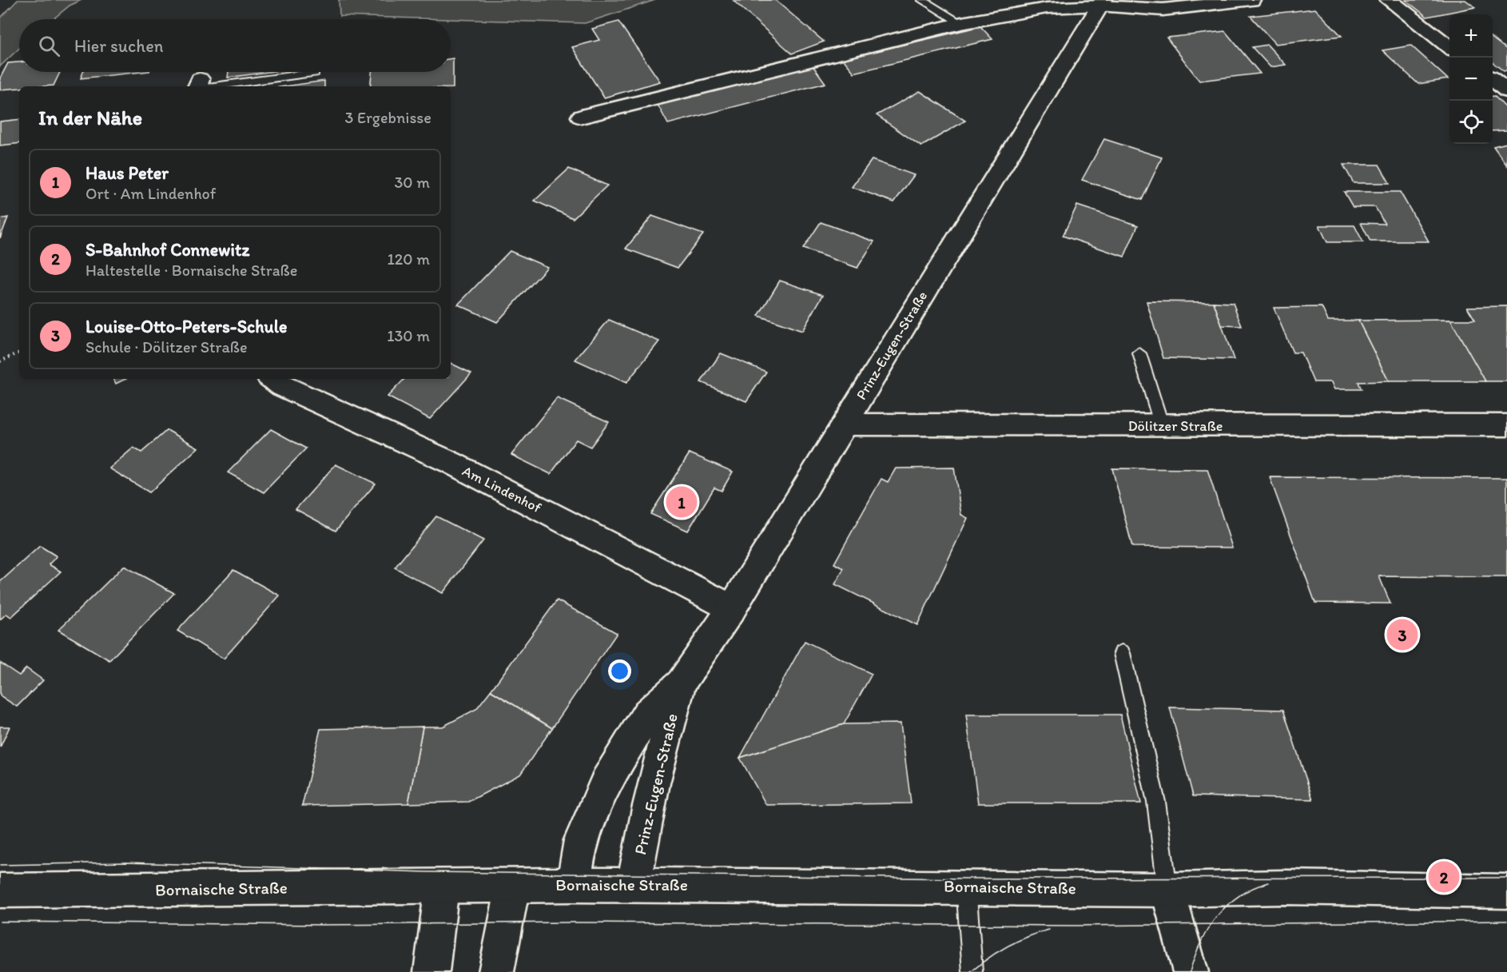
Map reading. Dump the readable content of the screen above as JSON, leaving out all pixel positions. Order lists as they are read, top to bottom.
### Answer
{
  "streets": {
    "street": [
      "Prinz-Eugen-Straße",
      "Dölitzer Straße",
      "Am Lindenhof",
      "Bornaische Straße"
    ]
  },
  "crossings": [
    ["Prinz-Eugen-Straße", "Dölitzer Straße"],
    ["Prinz-Eugen-Straße", "Am Lindenhof"],
    ["Prinz-Eugen-Straße", "Bornaische Straße"]
  ],
  "page": {
    "map_buttons": ["+", "−"],
    "search": "Hier suchen",
    "heading": ["In der Nähe", "3 Ergebnisse"],
    "list": [
      {
        "mark": "1",
        "name": "Haus Peter",
        "note": "Ort · Am Lindenhof",
        "value": "30 m"
      },
      {
        "mark": "2",
        "name": "S-Bahnhof Connewitz",
        "note": "Haltestelle · Bornaische Straße",
        "value": "120 m"
      },
      {
        "mark": "3",
        "name": "Louise-Otto-Peters-Schule",
        "note": "Schule · Dölitzer Straße",
        "value": "130 m"
      }
    ],
    "pins": ["1", "3", "2"]
  }
}
